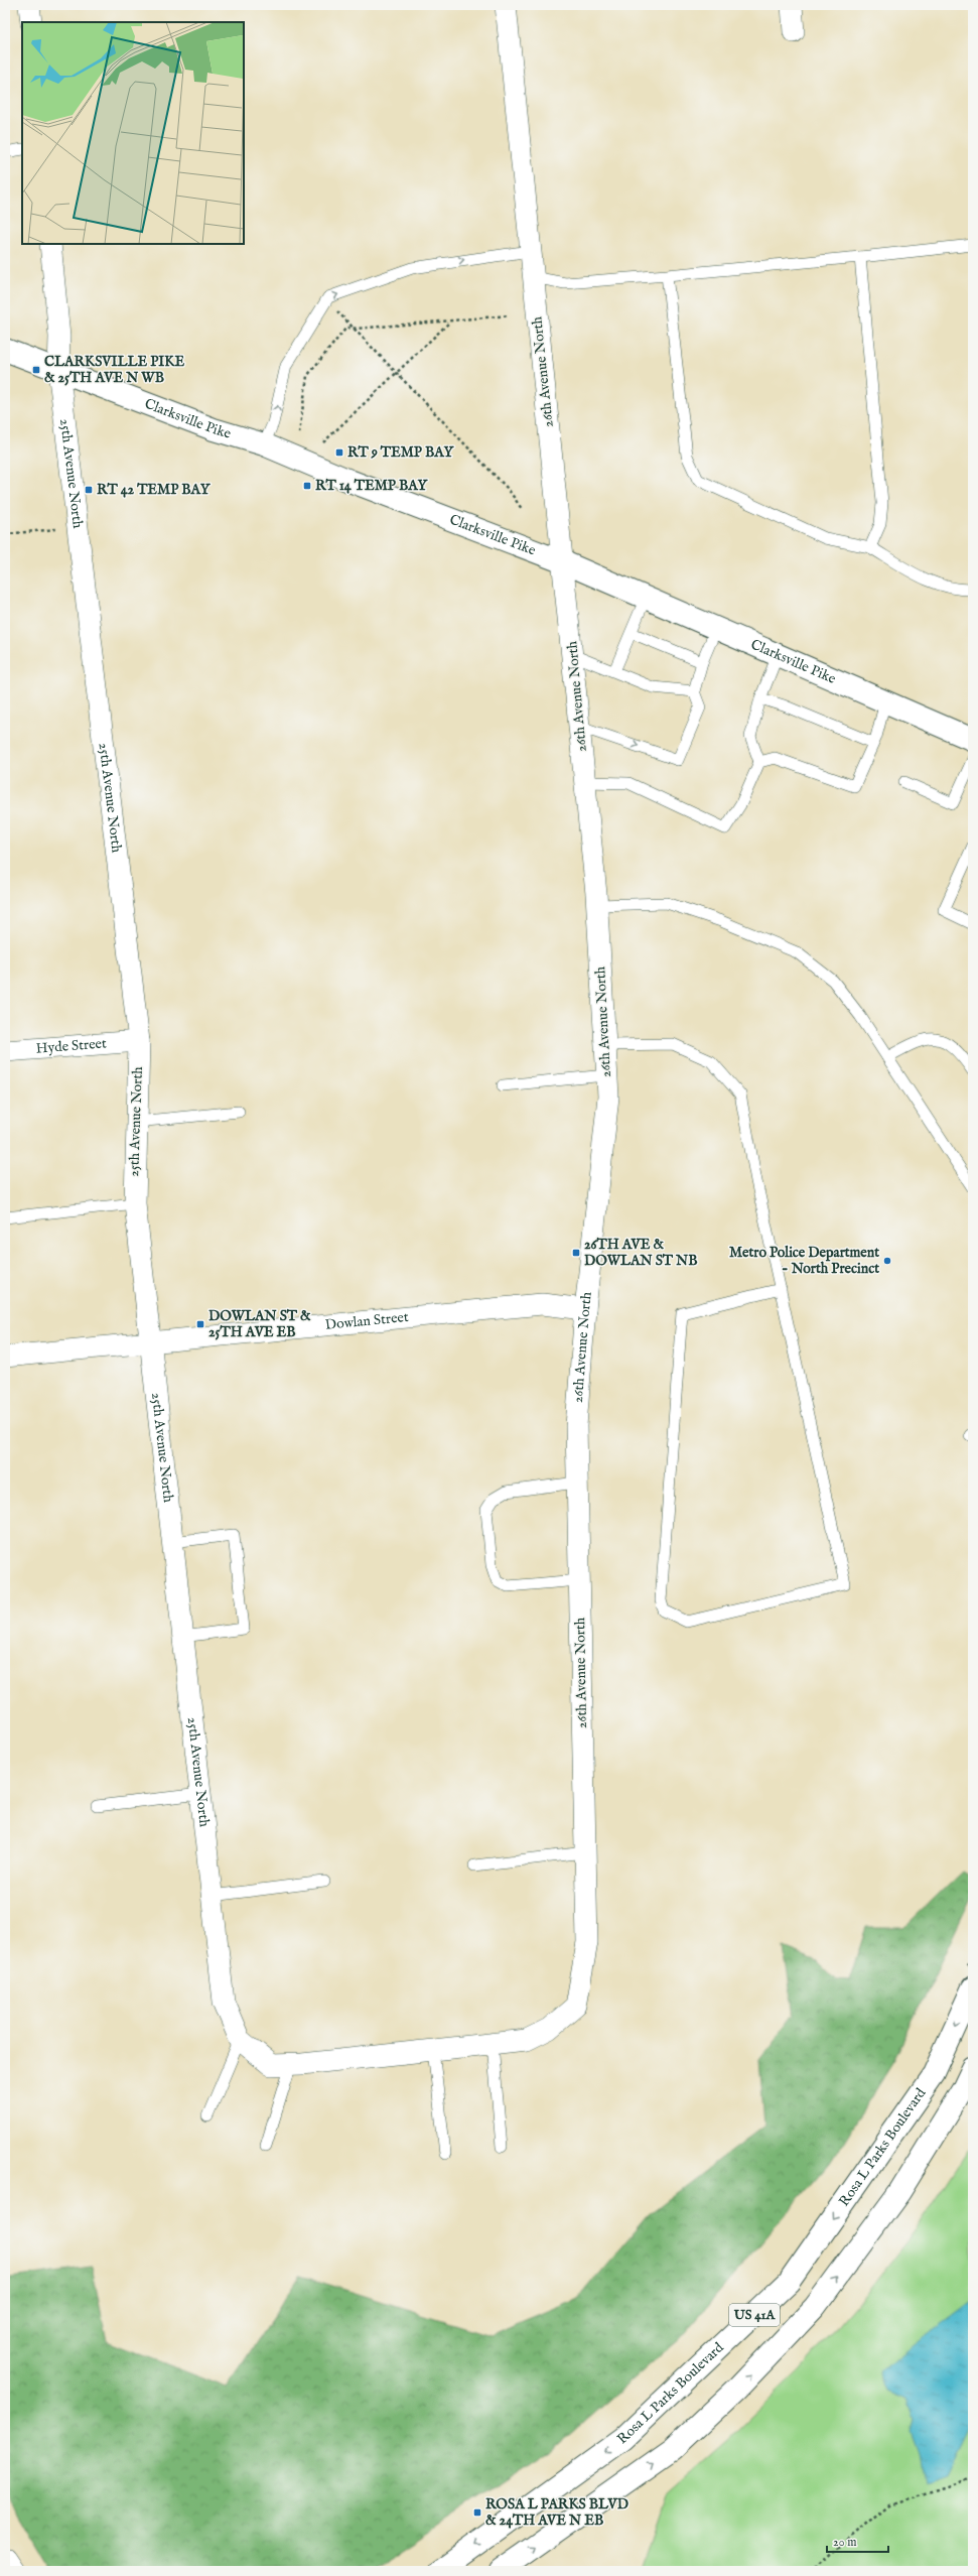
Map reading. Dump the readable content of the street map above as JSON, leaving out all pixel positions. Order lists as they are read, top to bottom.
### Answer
{
  "streets": {
    "main road": ["Clarksville Pike", "Rosa L Parks Boulevard", "US 41A"],
    "street": [
      "26th Avenue North",
      "25th Avenue North",
      "Hyde Street",
      "Dowlan Street"
    ]
  },
  "crossings": [
    ["26th Avenue North", "Clarksville Pike"],
    ["26th Avenue North", "25th Avenue North"],
    ["26th Avenue North", "Dowlan Street"],
    ["Clarksville Pike", "25th Avenue North"],
    ["25th Avenue North", "Hyde Street"],
    ["25th Avenue North", "Dowlan Street"]
  ],
  "places": {
    "transit": [
      "CLARKSVILLE PIKE & 25TH AVE N WB",
      "RT 9 TEMP BAY",
      "RT 14 TEMP BAY",
      "RT 42 TEMP BAY",
      "26TH AVE & DOWLAN ST NB",
      "DOWLAN ST & 25TH AVE EB",
      "ROSA L PARKS BLVD & 24TH AVE N EB"
    ],
    "other": ["Metro Police Department - North Precinct"]
  },
  "scale_bar": "20 m"
}
